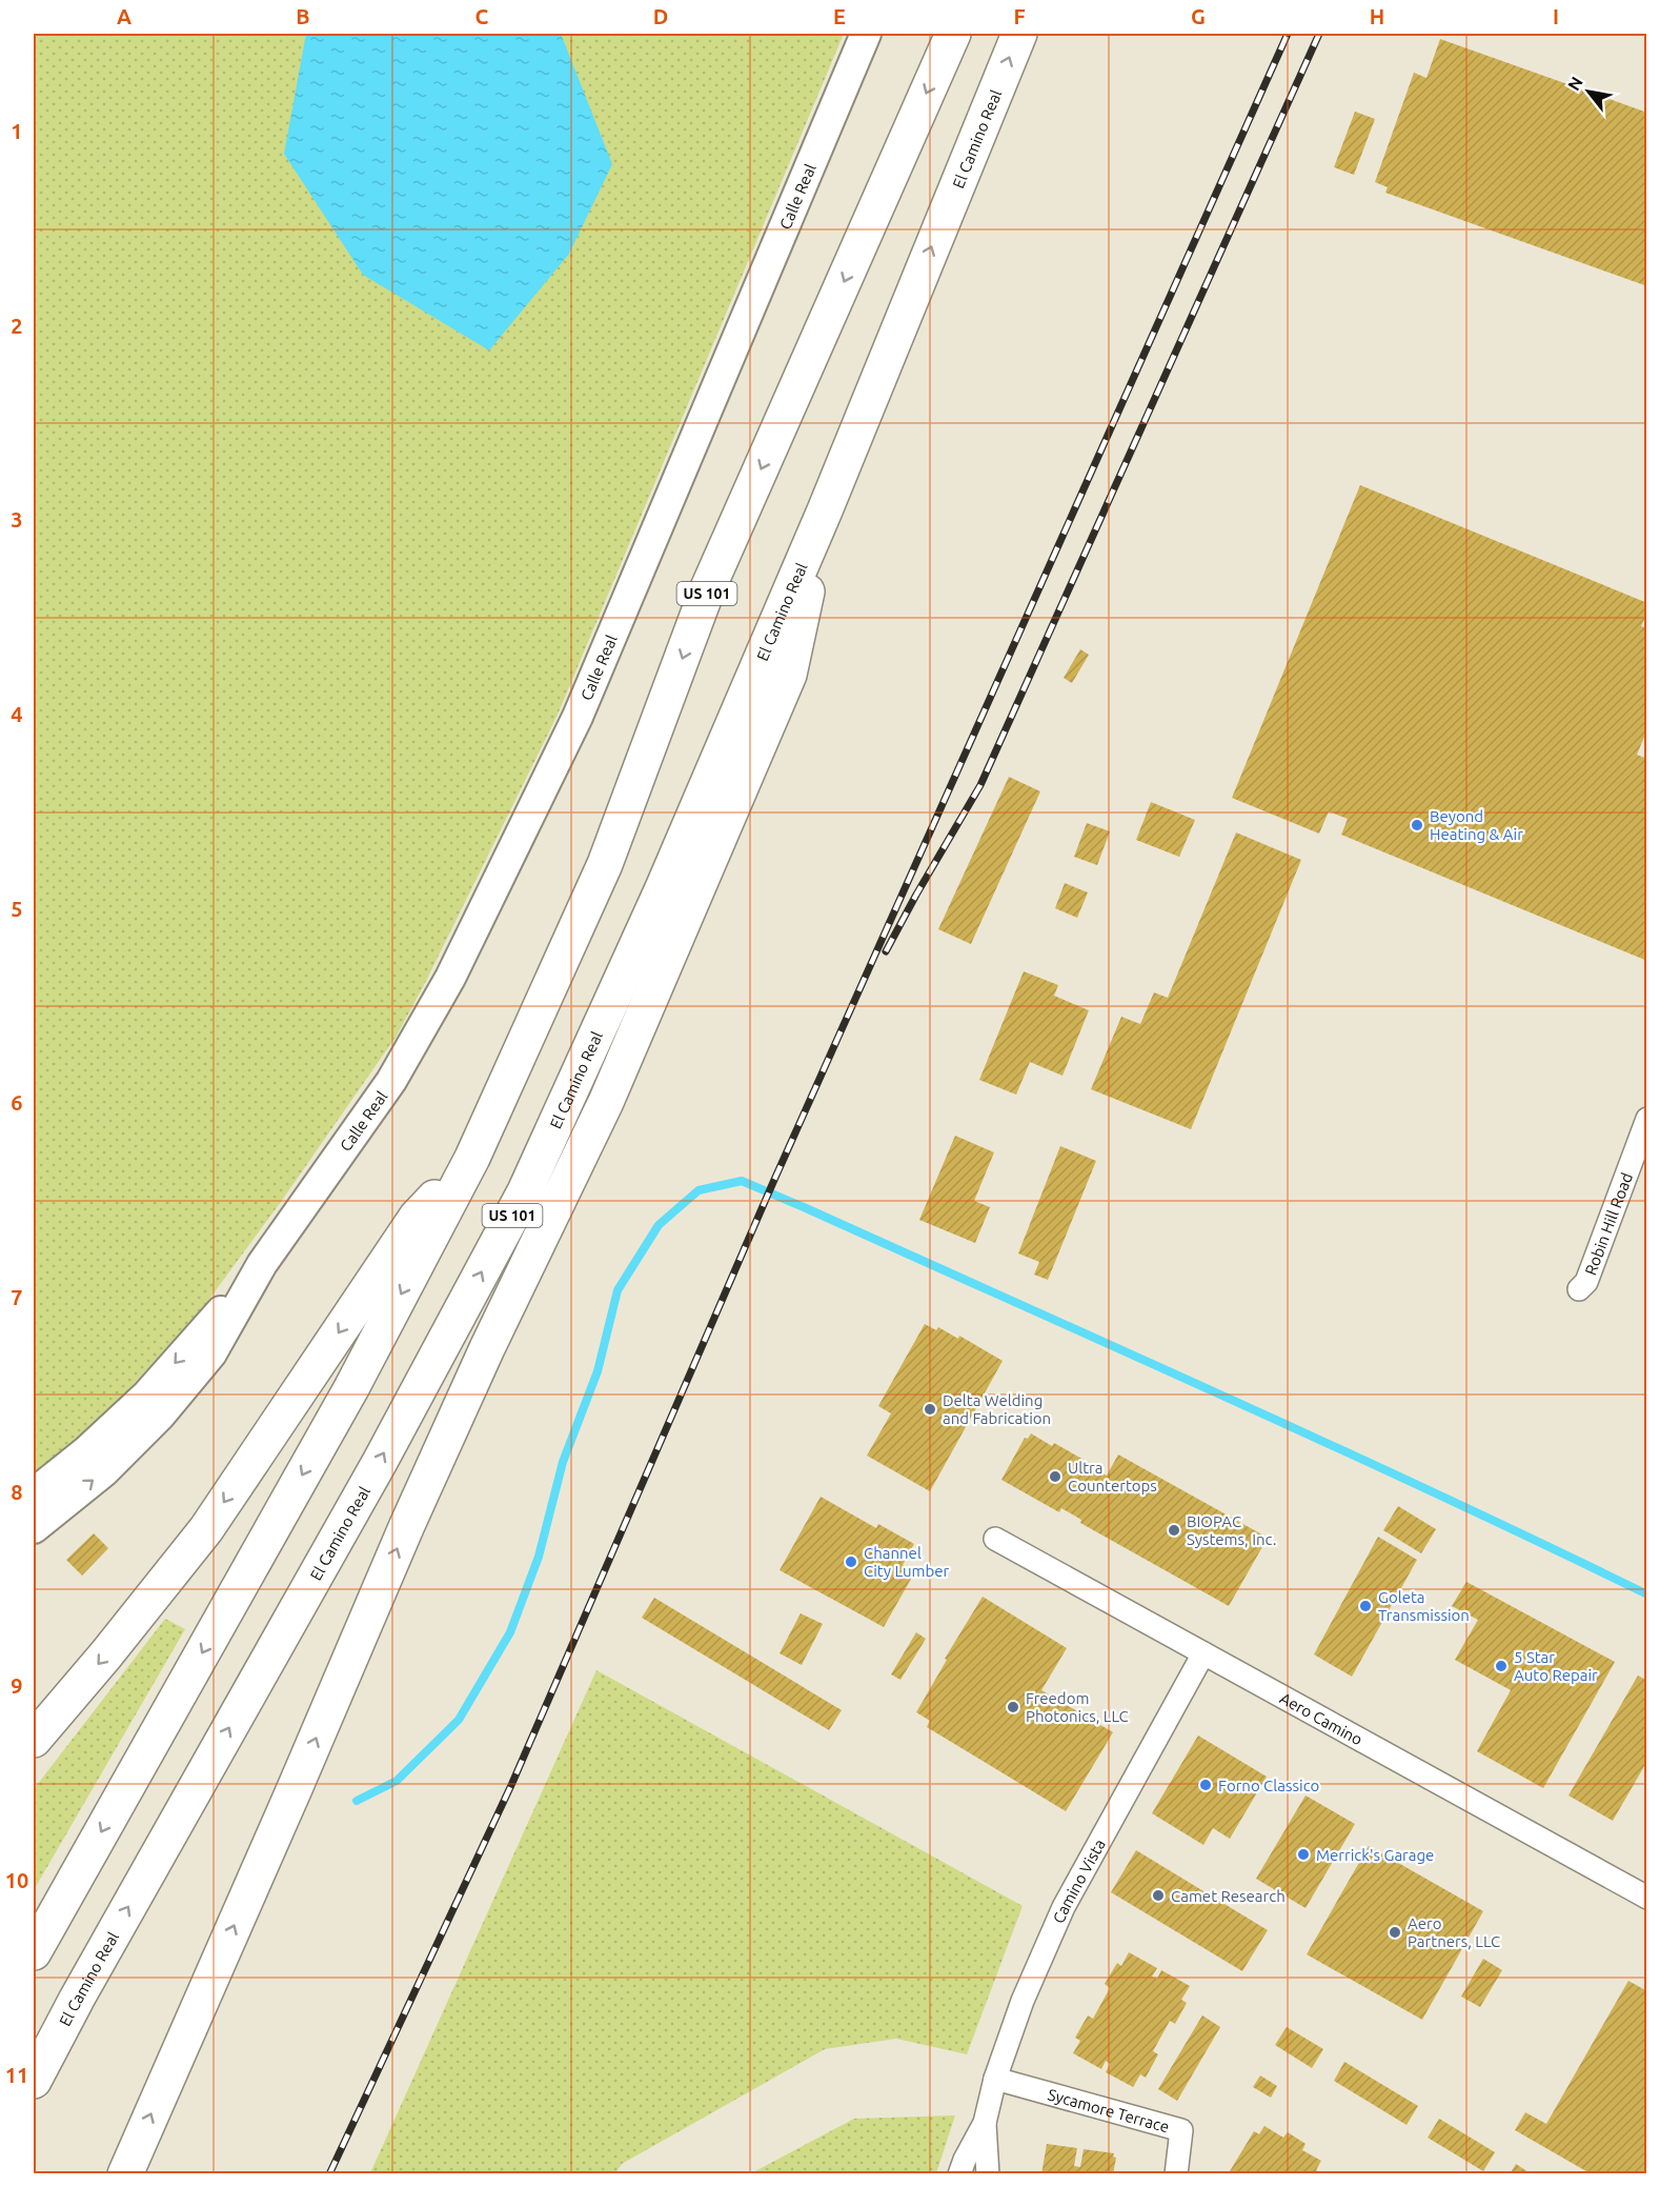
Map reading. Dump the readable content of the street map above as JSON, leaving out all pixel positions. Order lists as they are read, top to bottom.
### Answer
{
  "streets": {
    "highway": ["El Camino Real", "US 101"],
    "main road": ["Calle Real"],
    "street": [
      "Robin Hill Road",
      "Aero Camino",
      "Camino Vista",
      "Sycamore Terrace"
    ]
  },
  "crossings": [
    ["Aero Camino", "Camino Vista"],
    ["Camino Vista", "Sycamore Terrace"]
  ],
  "places": [
    "Beyond Heating & Air",
    "Delta Welding and Fabrication",
    "Ultra Countertops",
    "BIOPAC Systems, Inc.",
    "Channel City Lumber",
    "Goleta Transmission",
    "5 Star Auto Repair",
    "Freedom Photonics, LLC",
    "Forno Classico",
    "Merrick's Garage",
    "Camet Research",
    "Aero Partners, LLC"
  ],
  "north": "top left",
  "grid": {
    "columns": [
      "A",
      "B",
      "C",
      "D",
      "E",
      "F",
      "G",
      "H",
      "I"
    ],
    "rows": [
      "1",
      "2",
      "3",
      "4",
      "5",
      "6",
      "7",
      "8",
      "9",
      "10",
      "11"
    ]
  }
}
